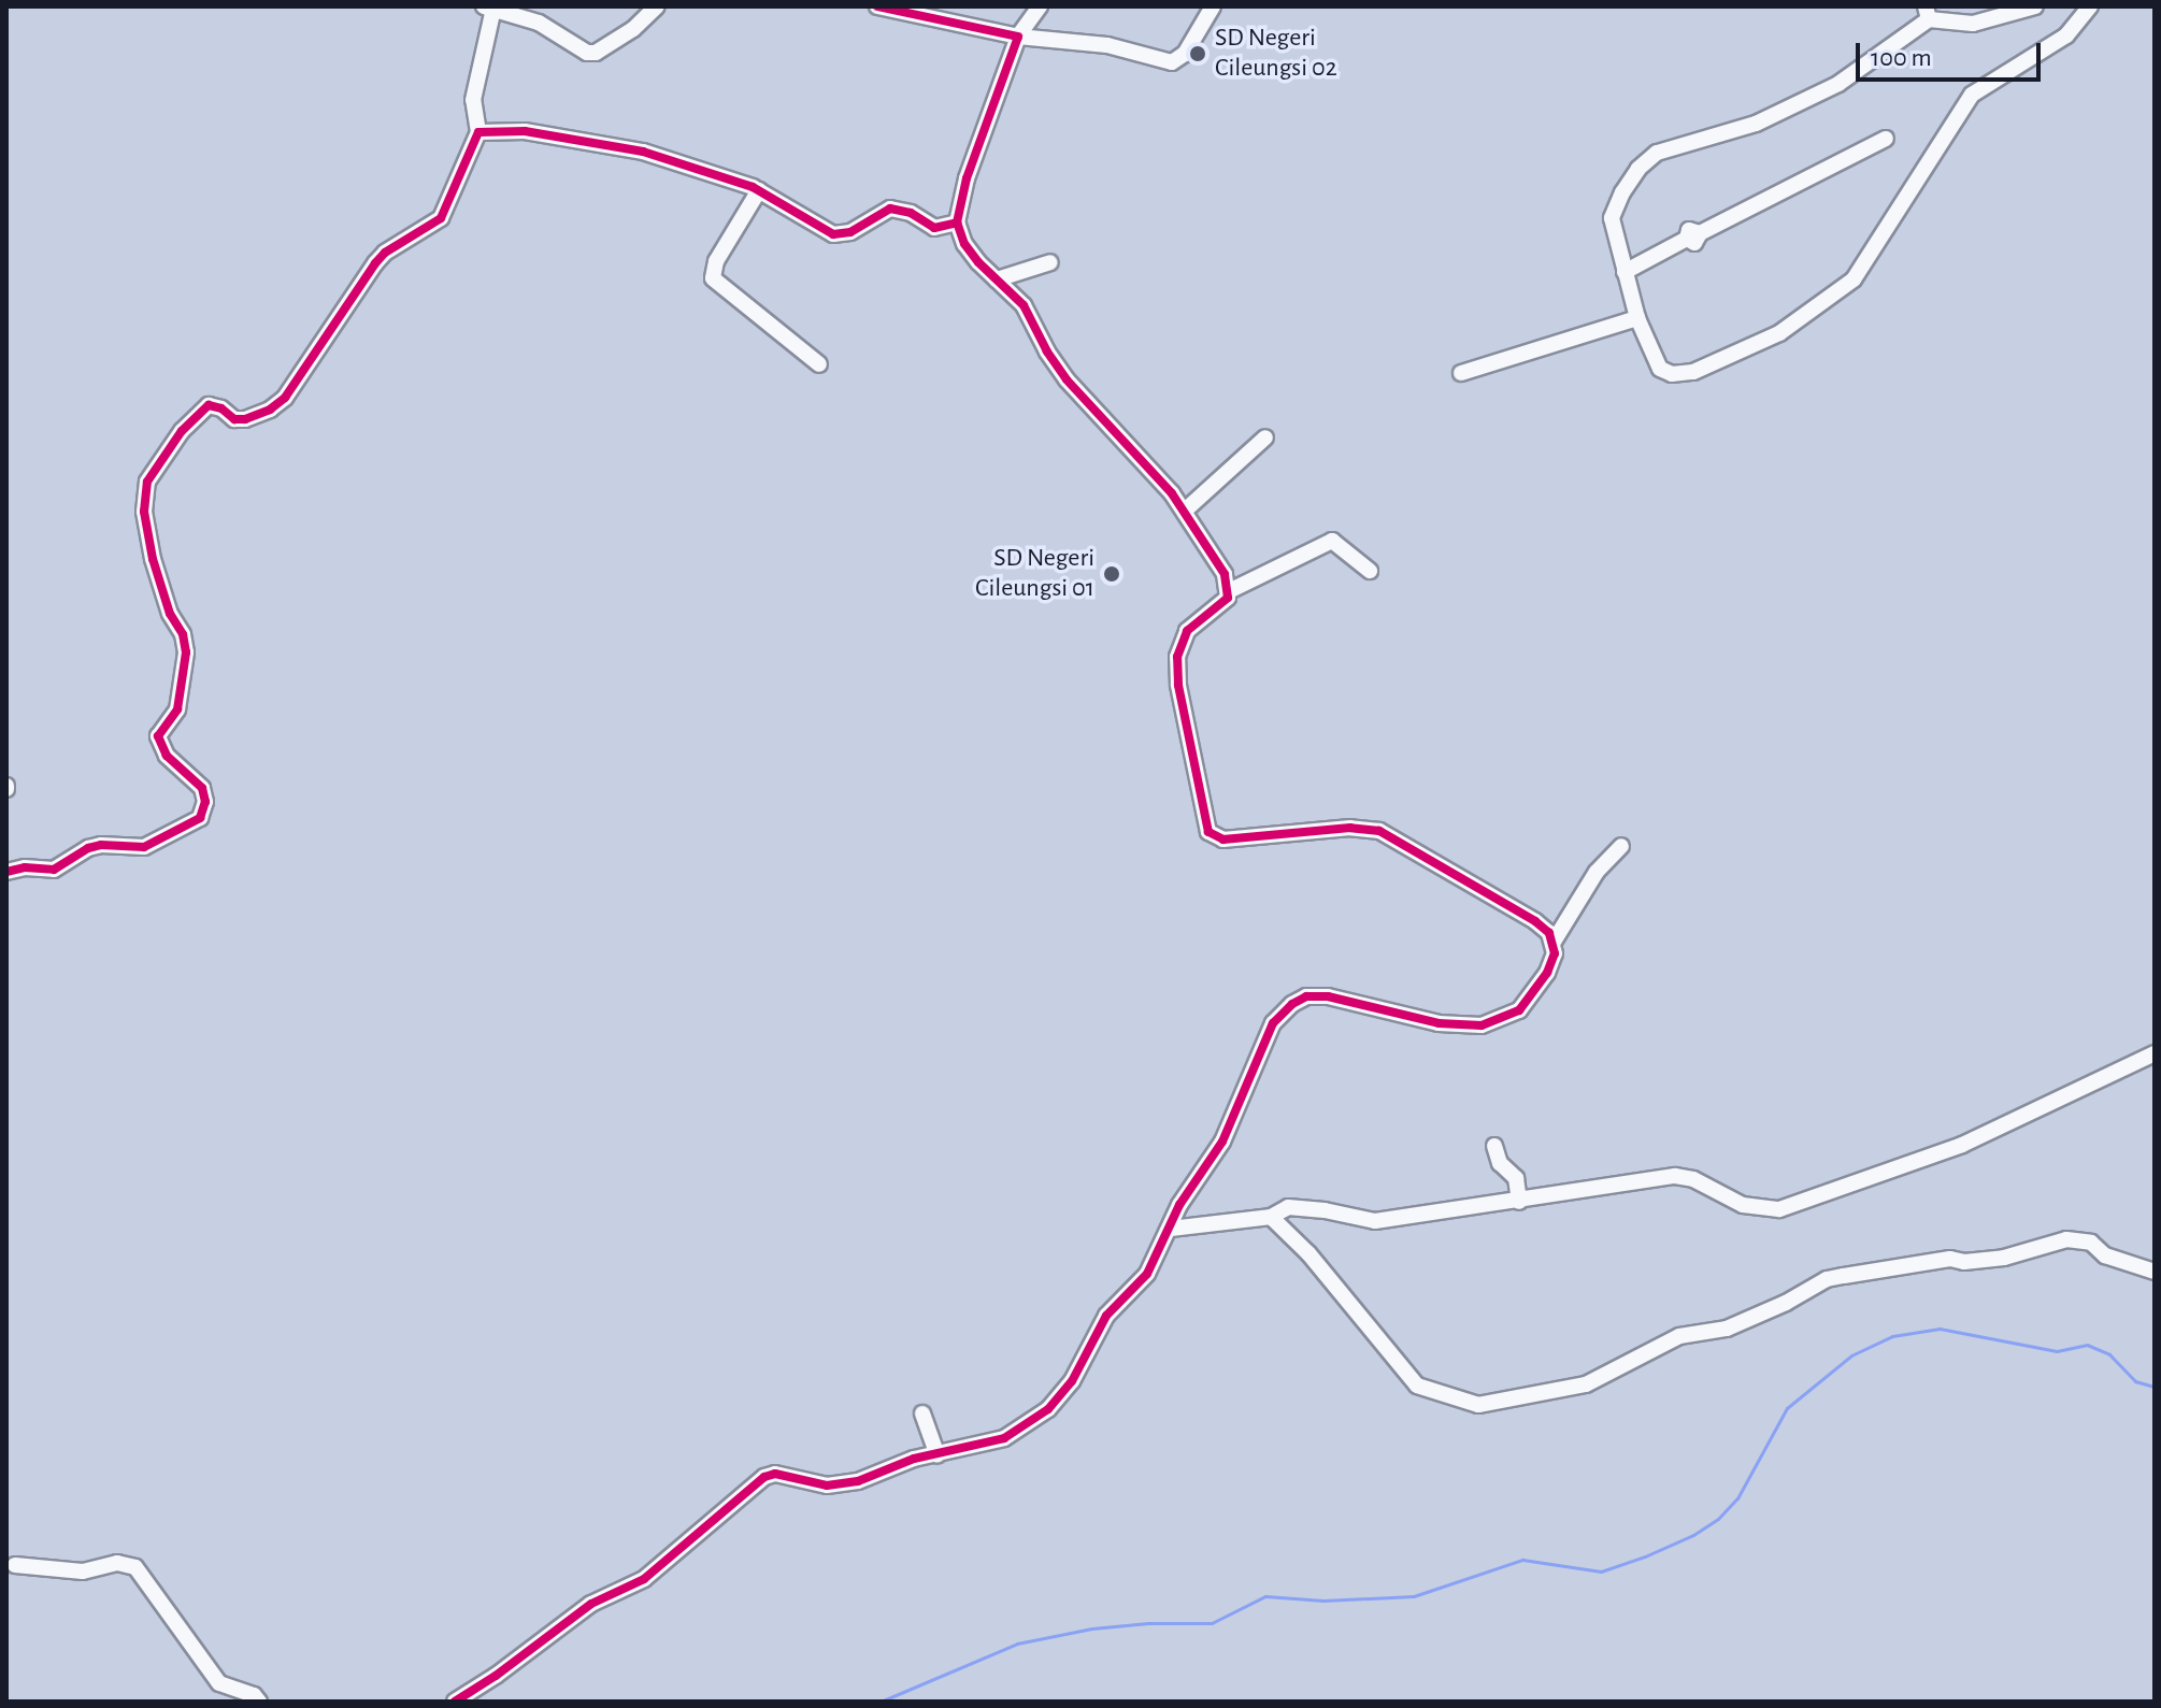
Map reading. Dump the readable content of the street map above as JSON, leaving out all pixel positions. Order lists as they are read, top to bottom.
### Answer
{
  "places": ["SD Negeri Cileungsi 02", "SD Negeri Cileungsi 01"],
  "scale_bar": "100 m"
}
